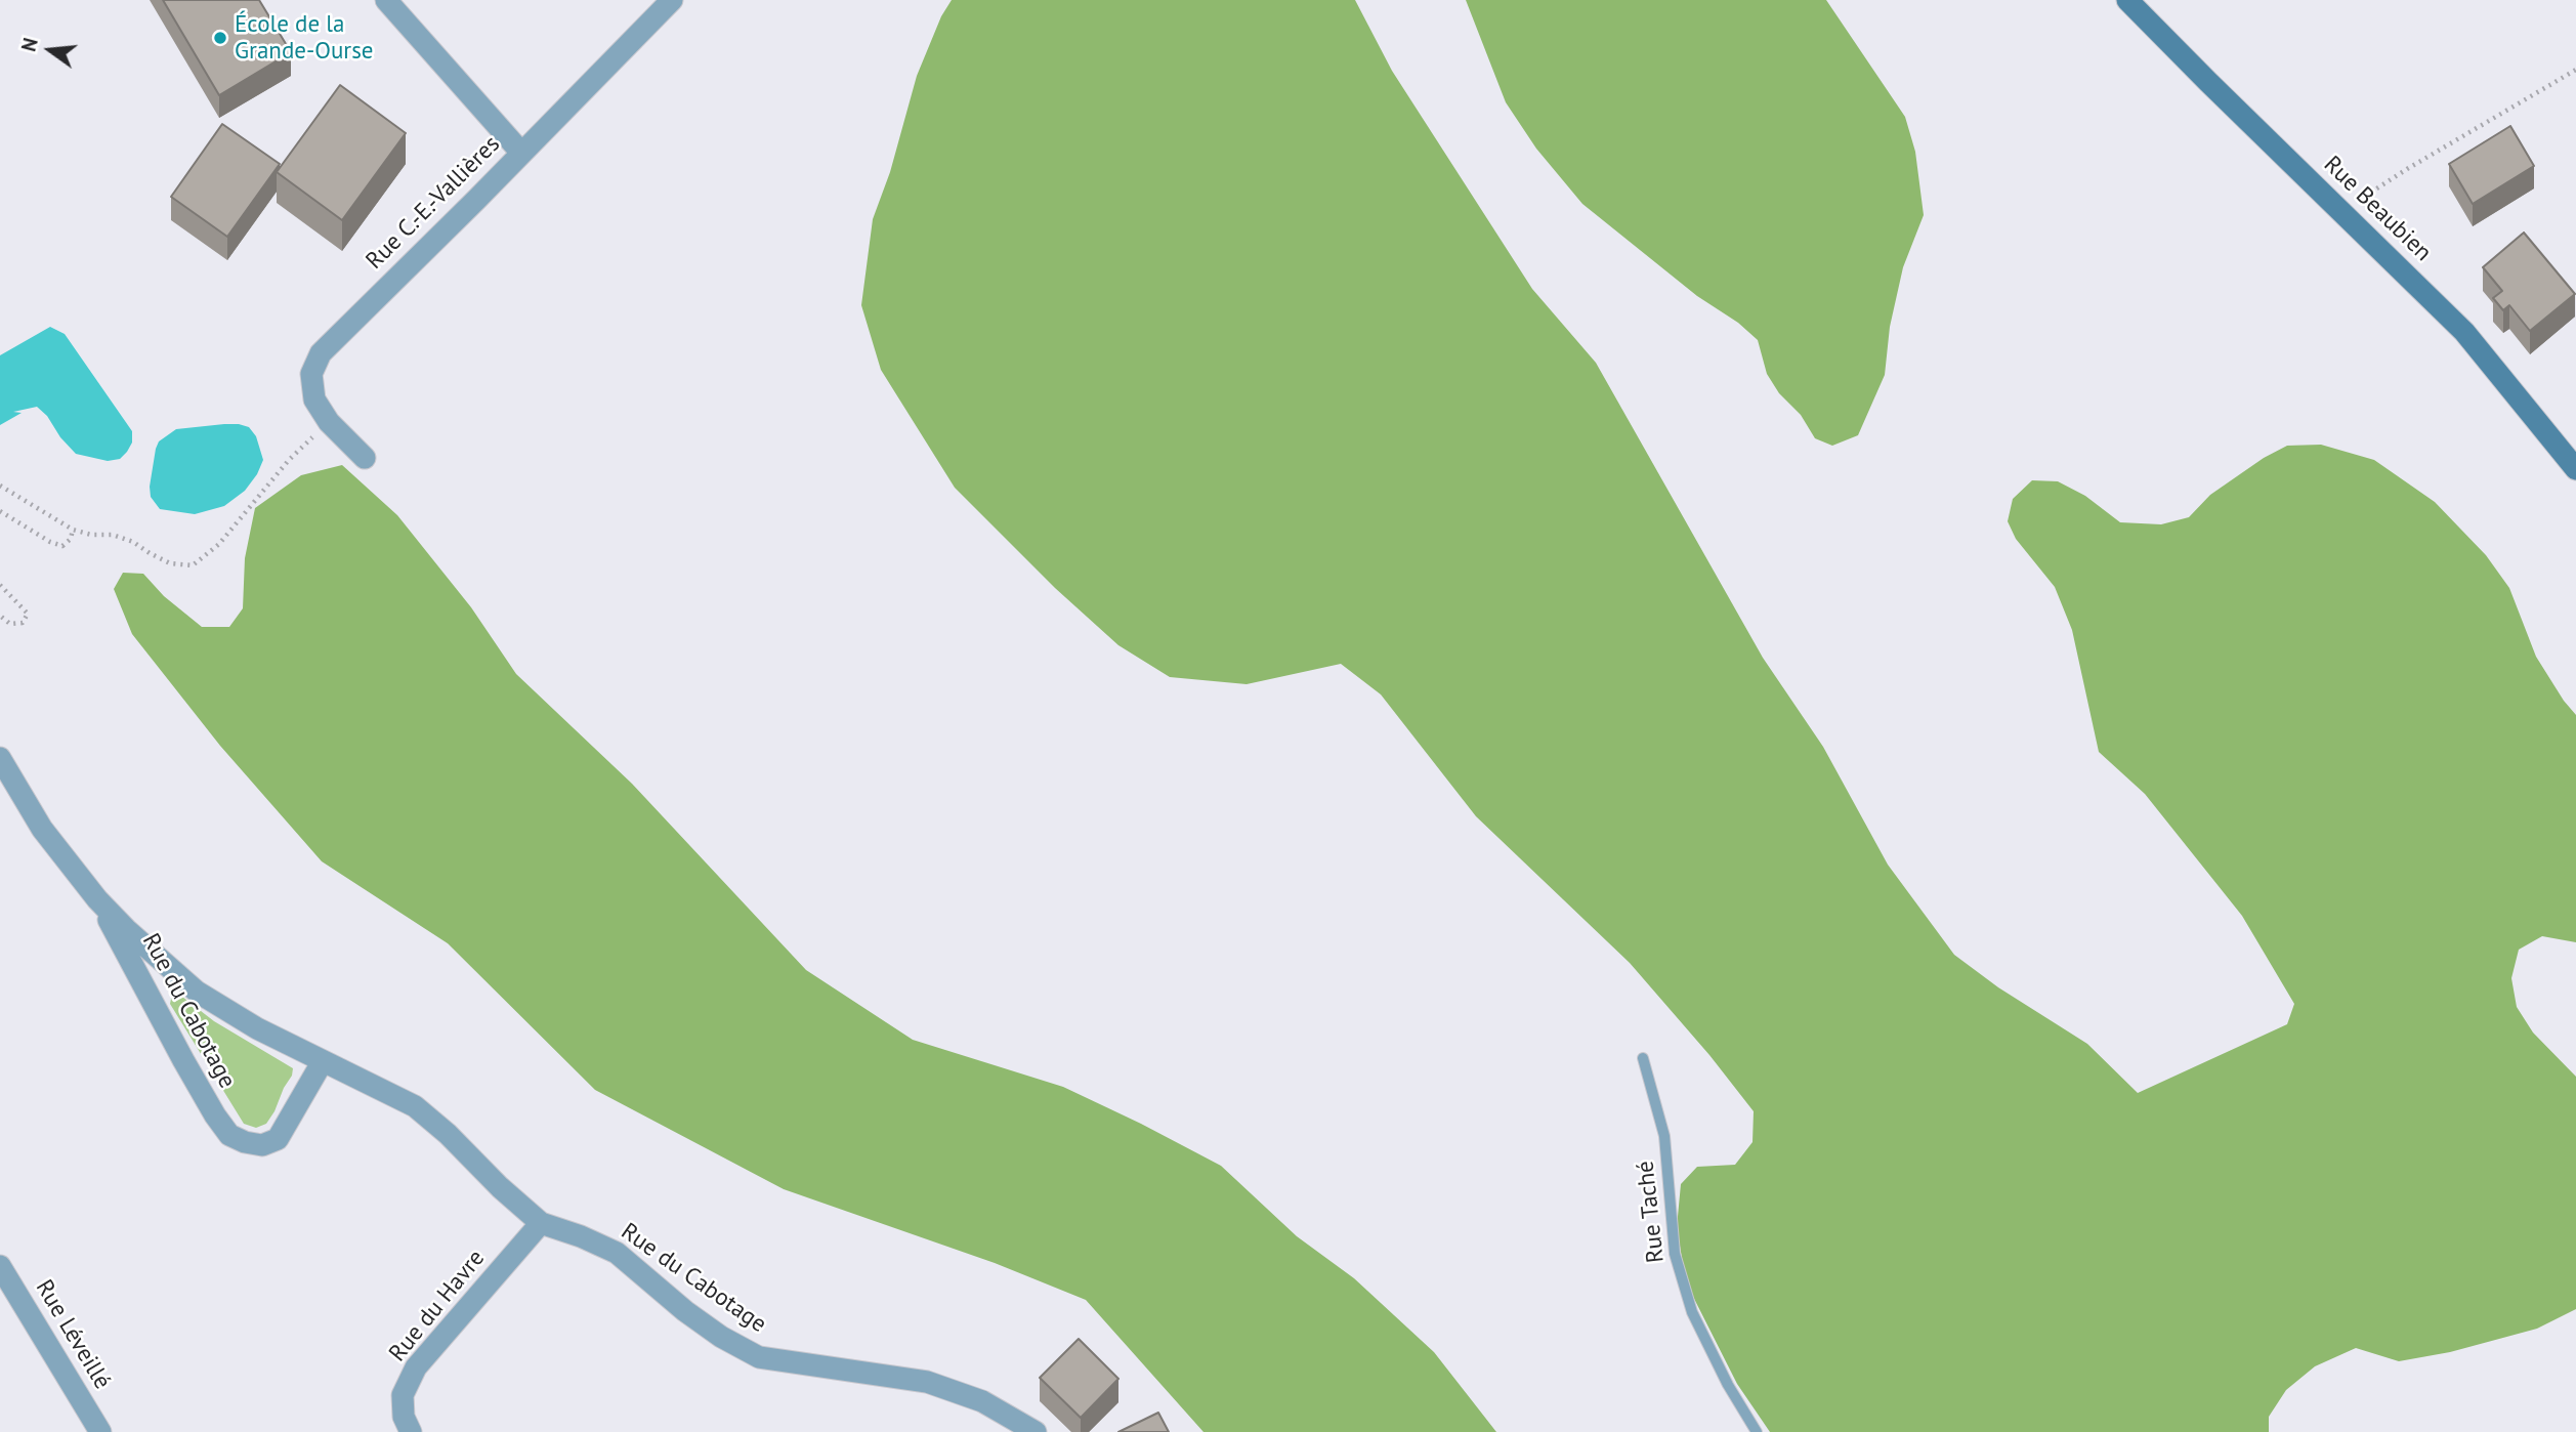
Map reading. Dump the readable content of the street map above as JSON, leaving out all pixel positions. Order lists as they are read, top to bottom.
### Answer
{
  "streets": {
    "main road": ["Rue Beaubien"],
    "street": [
      "Rue C.-E.-Vallières",
      "Rue du Cabotage",
      "Rue du Havre",
      "Rue Léveillé"
    ],
    "lane": ["Rue Taché"]
  },
  "crossings": [
    ["Rue du Cabotage", "Rue du Havre"]
  ],
  "places": ["École de la Grande-Ourse"],
  "north": "left"
}
